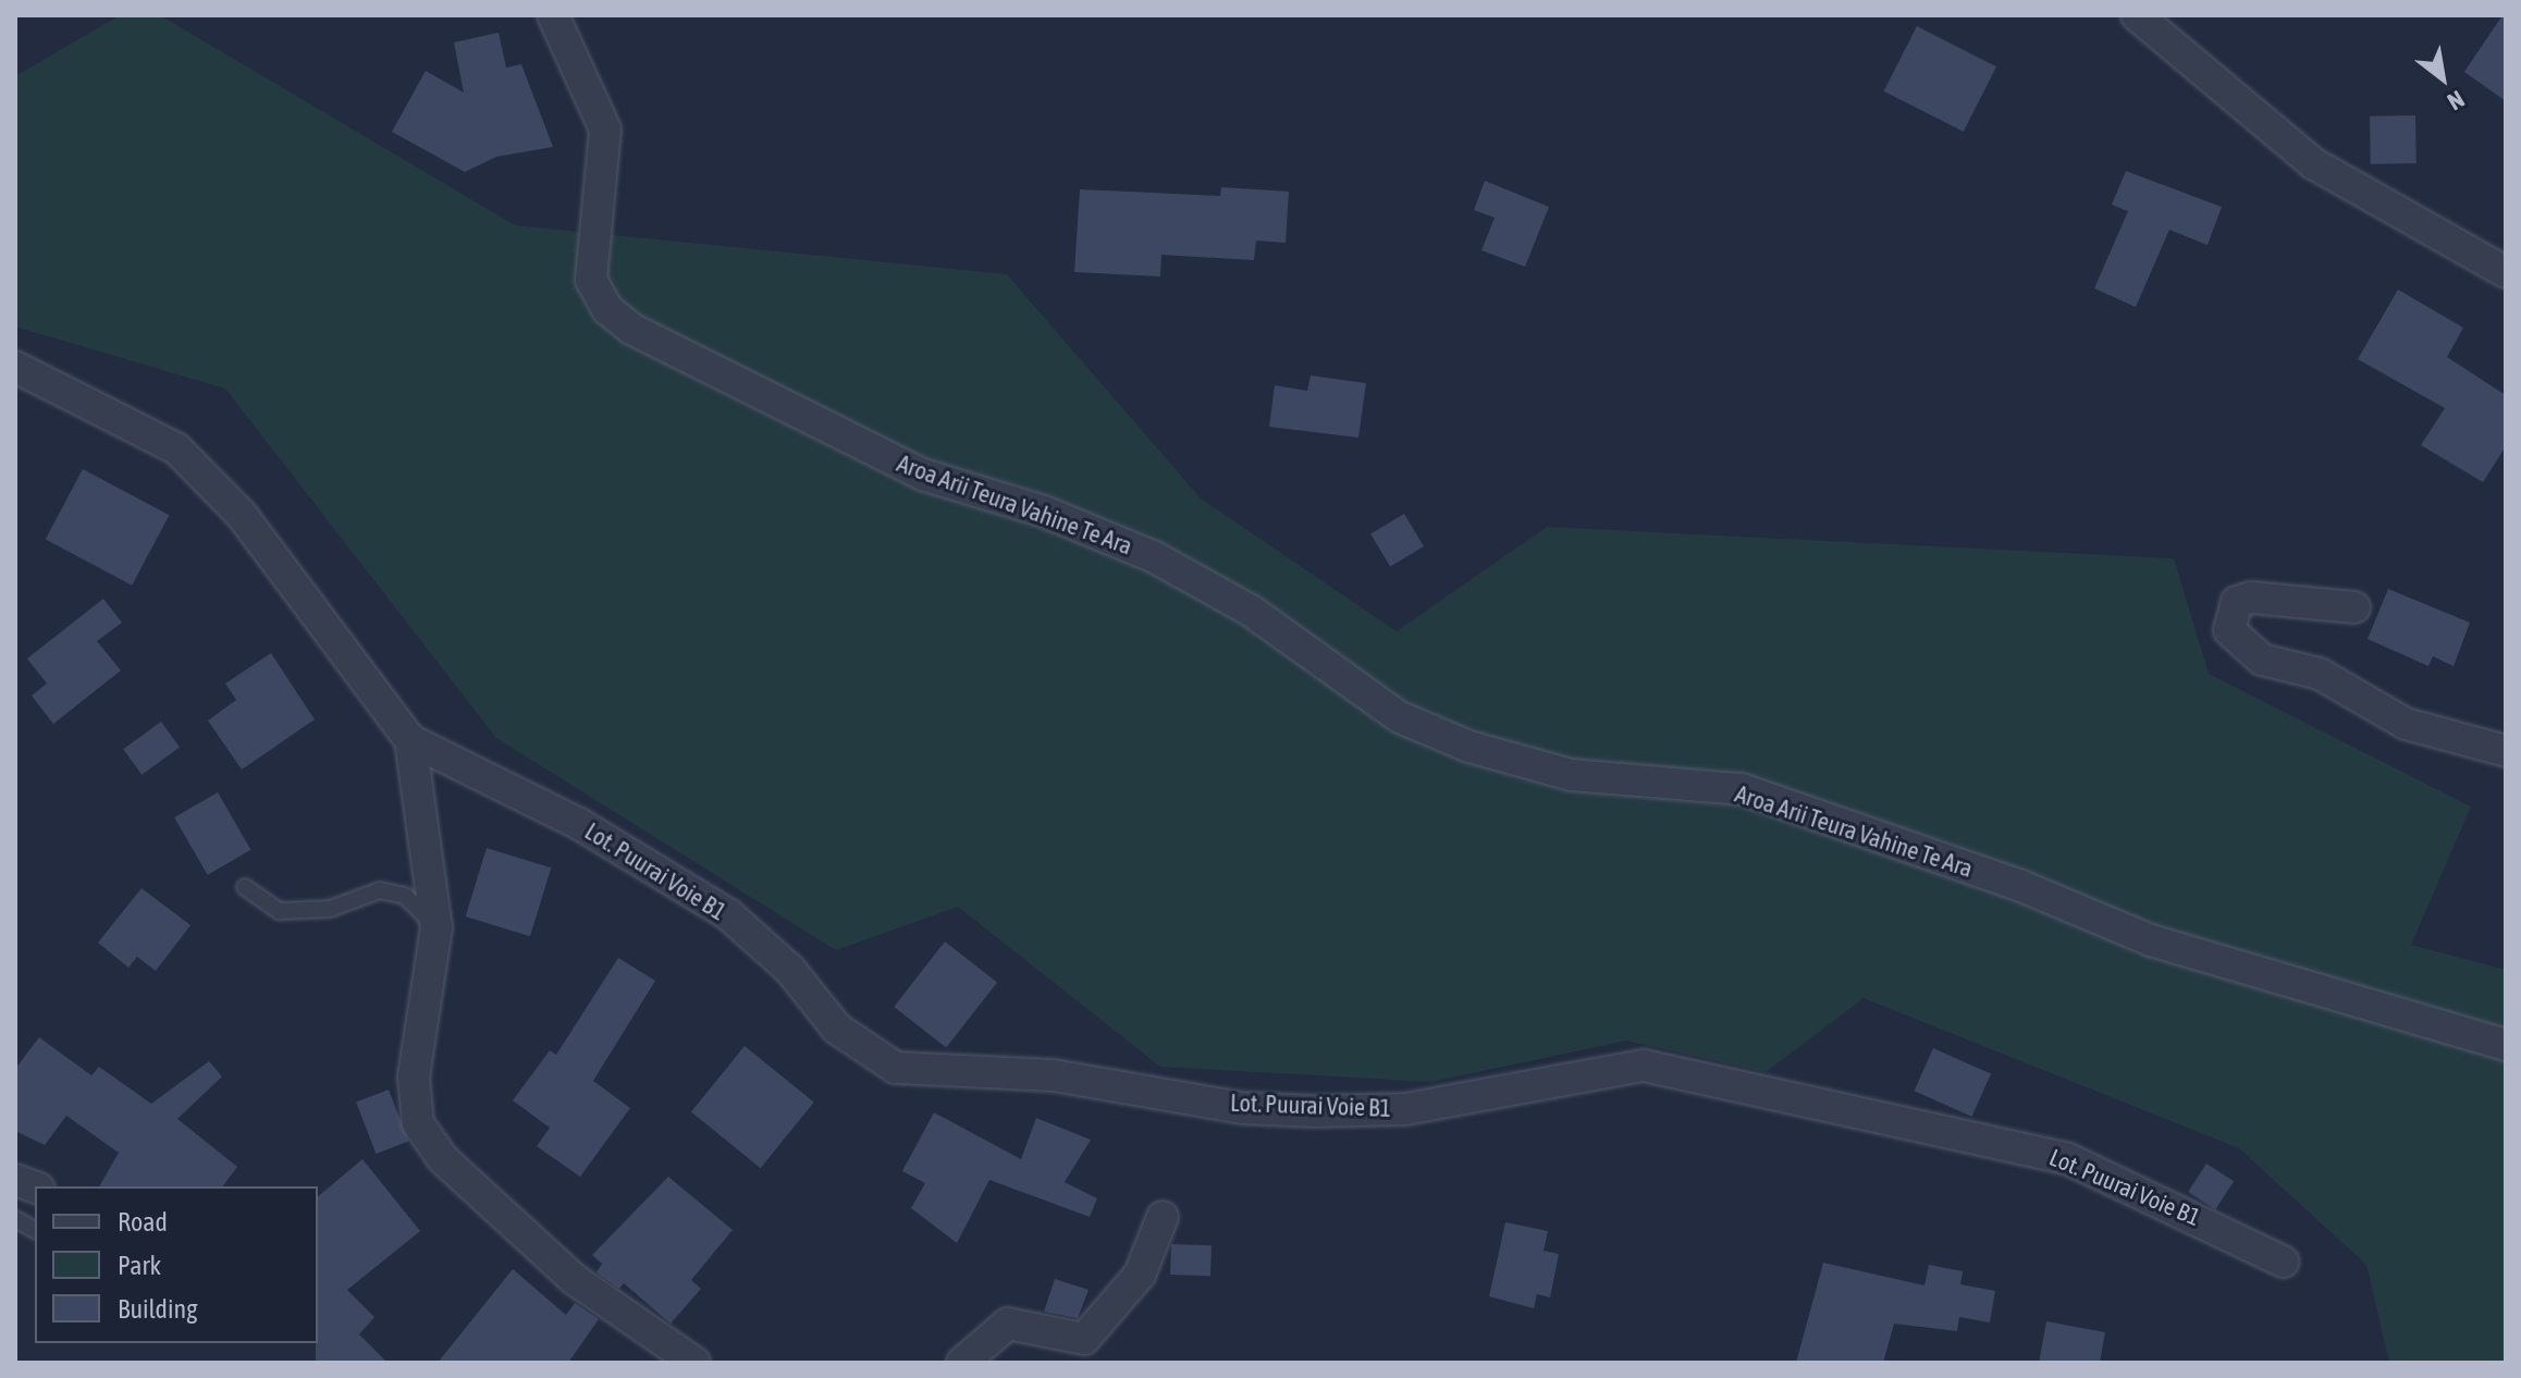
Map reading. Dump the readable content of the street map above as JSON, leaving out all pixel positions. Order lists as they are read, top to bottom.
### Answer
{
  "streets": {
    "street": ["Aroa Arii Teura Vahine Te Ara", "Lot. Puurai Voie B1"]
  },
  "legend": ["Road", "Park", "Building"],
  "north": "bottom right"
}
